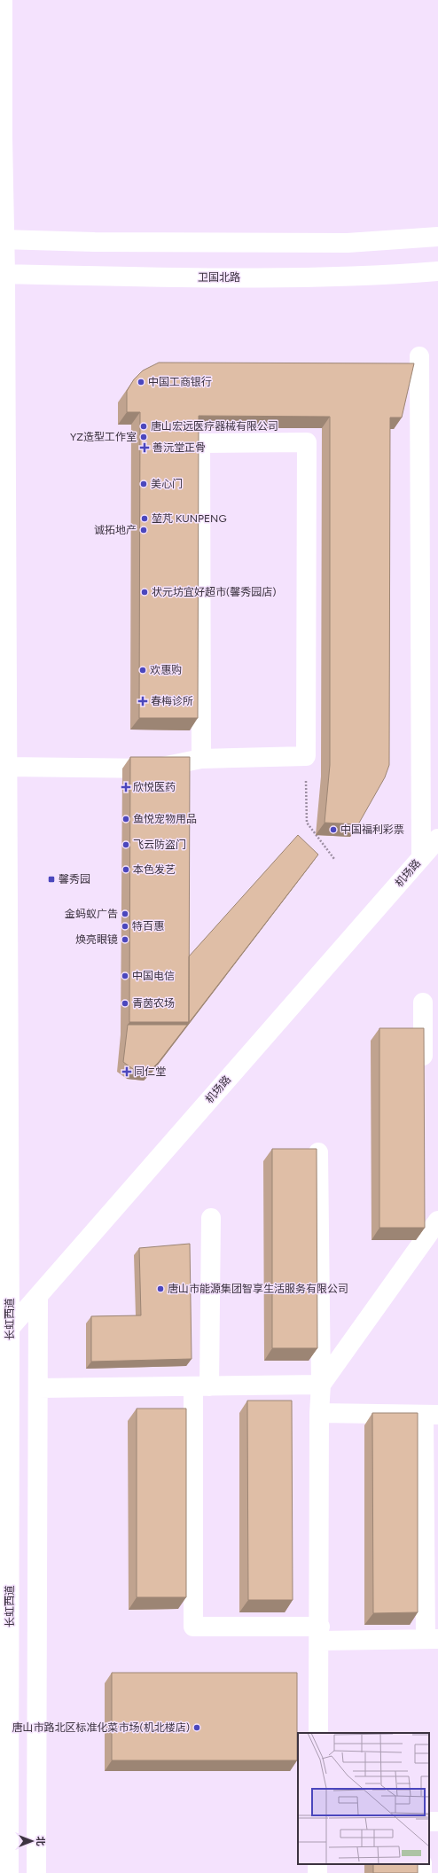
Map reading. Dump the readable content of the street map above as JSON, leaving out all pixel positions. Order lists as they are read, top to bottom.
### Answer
{
  "streets": {
    "street": ["卫国北路", "机场路", "长虹西道"]
  },
  "crossings": [
    ["卫国北路", "长虹西道"],
    ["机场路", "长虹西道"]
  ],
  "places": {
    "other": [
      "中国工商银行",
      "唐山宏远医疗器械有限公司",
      "YZ造型工作室",
      "美心门",
      "堃芃 KUNPENG",
      "诚拓地产",
      "状元坊宜好超市(馨秀园店)",
      "欢惠购",
      "鱼悦宠物用品",
      "中国福利彩票",
      "飞云防盗门",
      "本色发艺",
      "金蚂蚁广告",
      "特百惠",
      "焕亮眼镜",
      "中国电信",
      "青茵农场",
      "唐山市能源集团智享生活服务有限公司",
      "唐山市路北区标准化菜市场(机北楼店)"
    ],
    "health": [
      "善沅堂正骨",
      "春梅诊所",
      "欣悦医药",
      "同仁堂"
    ],
    "transit": ["馨秀园"]
  },
  "north": "right"
}
